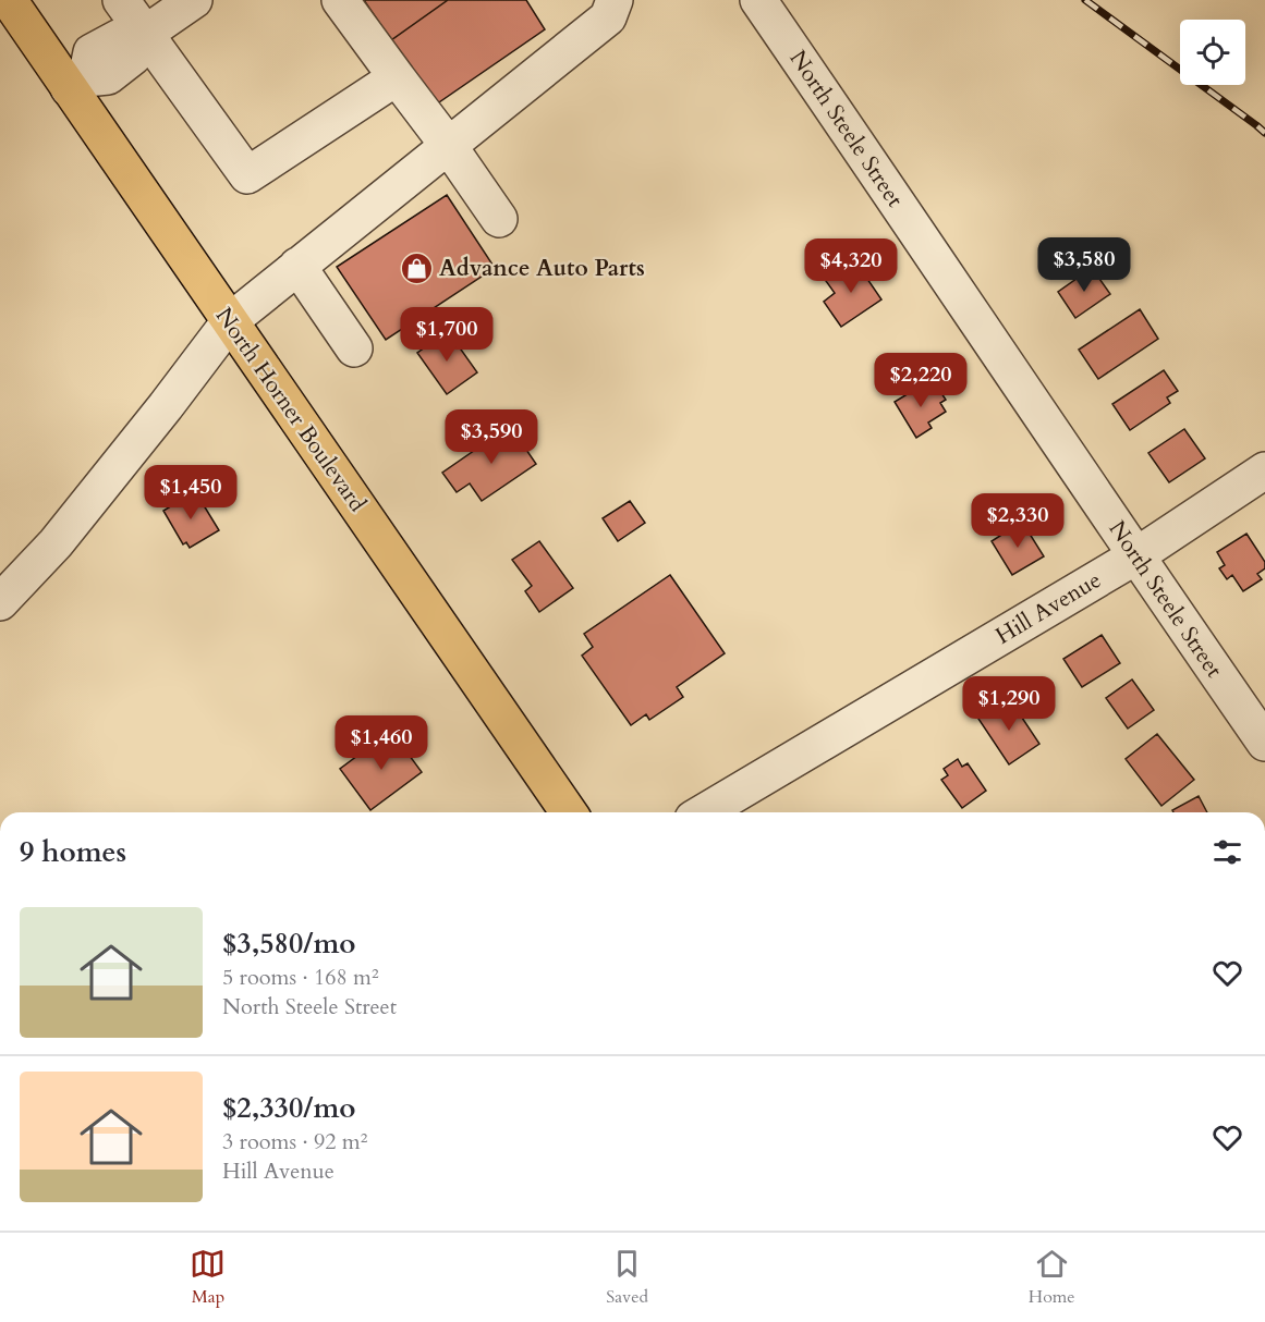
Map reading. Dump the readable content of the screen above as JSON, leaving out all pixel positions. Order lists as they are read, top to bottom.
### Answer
{
  "streets": {
    "main road": ["North Horner Boulevard"],
    "street": ["North Steele Street", "Hill Avenue"]
  },
  "crossings": [
    ["North Steele Street", "Hill Avenue"]
  ],
  "places": {
    "shop": ["Advance Auto Parts"]
  },
  "page": {
    "price": [
      "$3,580",
      "$4,320",
      "$1,700",
      "$2,220",
      "$3,590",
      "$1,450",
      "$2,330",
      "$1,290",
      "$1,460"
    ],
    "heading": "9 homes",
    "list": [
      {
        "name": "$3,580/mo",
        "note": "5 rooms · 168 m² · North Steele Street"
      },
      {
        "name": "$2,330/mo",
        "note": "3 rooms · 92 m² · Hill Avenue"
      }
    ],
    "tabs": ["Map", "Saved", "Home"]
  }
}
